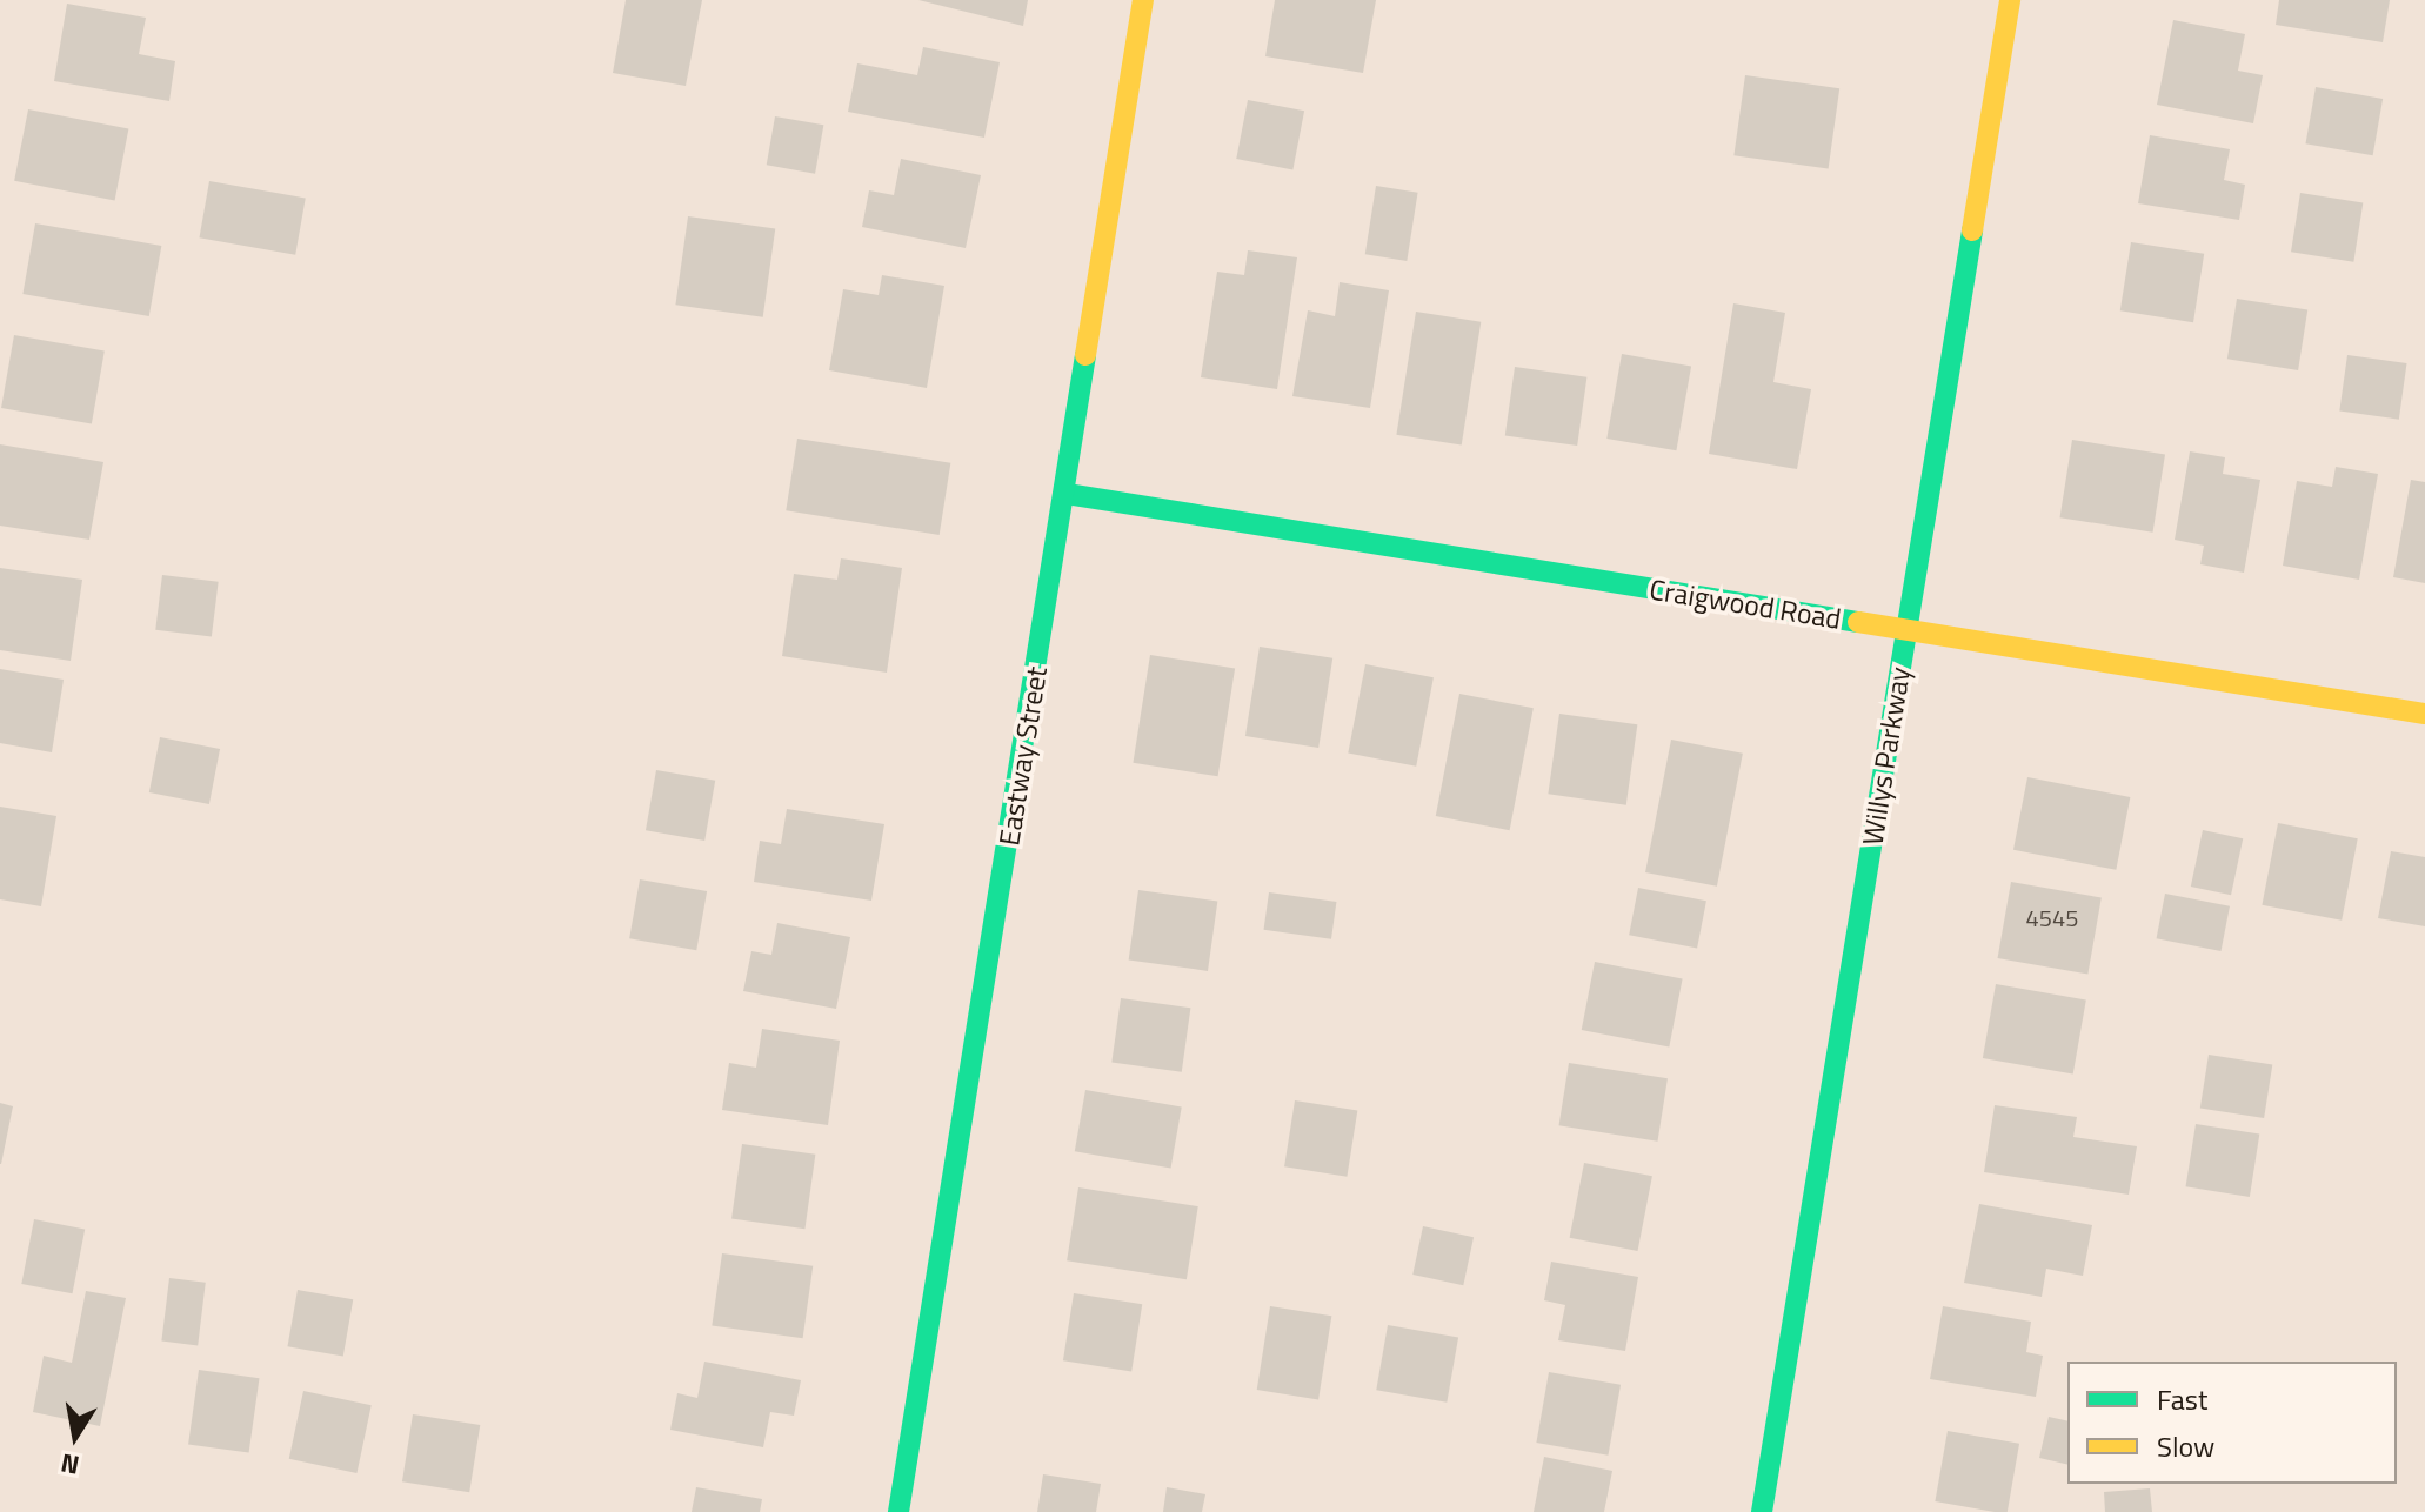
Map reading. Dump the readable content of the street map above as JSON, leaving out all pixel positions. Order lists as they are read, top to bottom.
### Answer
{
  "streets": {
    "street": ["Craigwood Road", "Eastway Street", "Willys Parkway"]
  },
  "crossings": [
    ["Craigwood Road", "Eastway Street"],
    ["Craigwood Road", "Willys Parkway"]
  ],
  "house_numbers": ["4545"],
  "legend": ["Fast", "Slow"],
  "north": "bottom"
}
